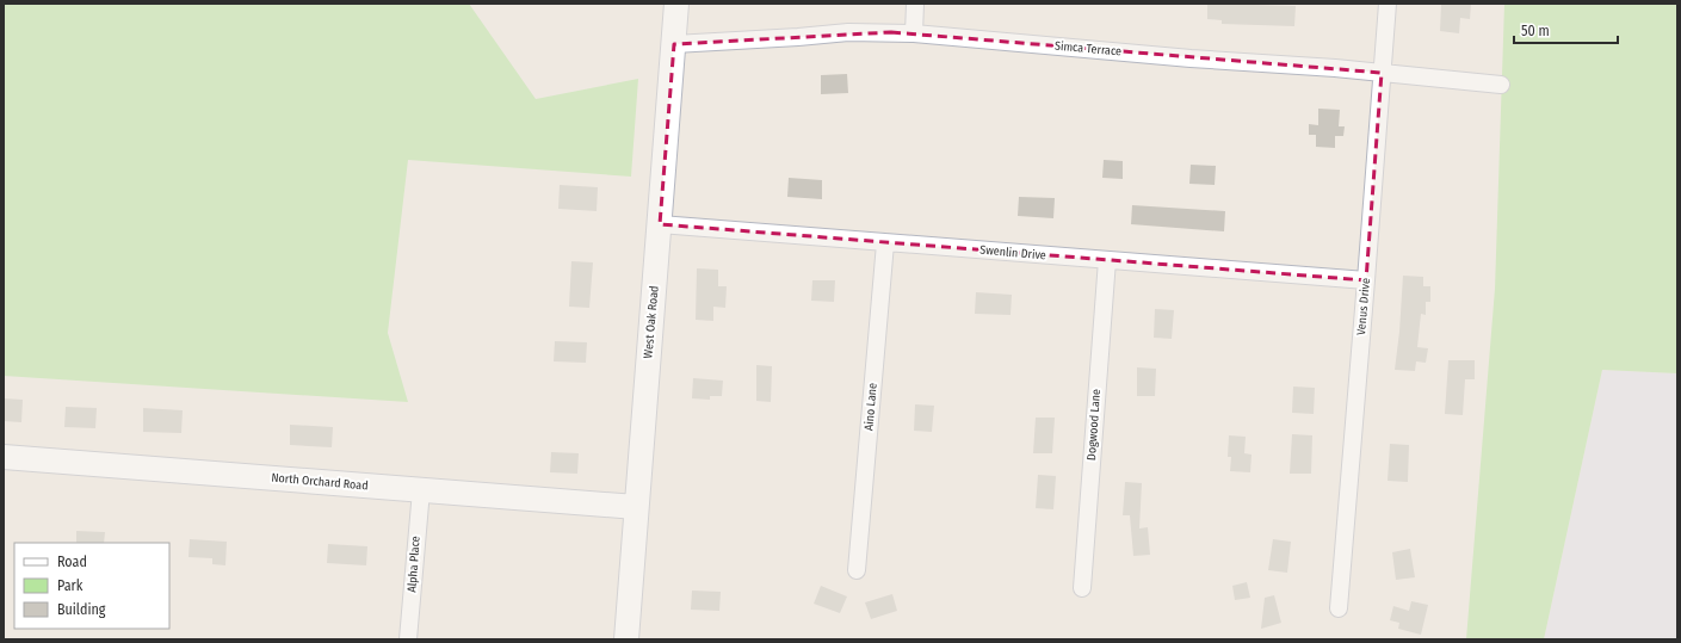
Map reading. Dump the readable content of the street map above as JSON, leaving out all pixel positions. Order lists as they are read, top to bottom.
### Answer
{
  "streets": {
    "street": [
      "Simca Terrace",
      "Swenlin Drive",
      "Venus Drive",
      "West Oak Road",
      "Aino Lane",
      "Dogwood Lane",
      "North Orchard Road",
      "Alpha Place"
    ]
  },
  "crossings": [
    ["Simca Terrace", "Venus Drive"],
    ["Simca Terrace", "West Oak Road"],
    ["Swenlin Drive", "Venus Drive"],
    ["Swenlin Drive", "West Oak Road"],
    ["Swenlin Drive", "Aino Lane"],
    ["Swenlin Drive", "Dogwood Lane"],
    ["West Oak Road", "North Orchard Road"],
    ["North Orchard Road", "Alpha Place"]
  ],
  "legend": ["Road", "Park", "Building"],
  "scale_bar": "50 m"
}
